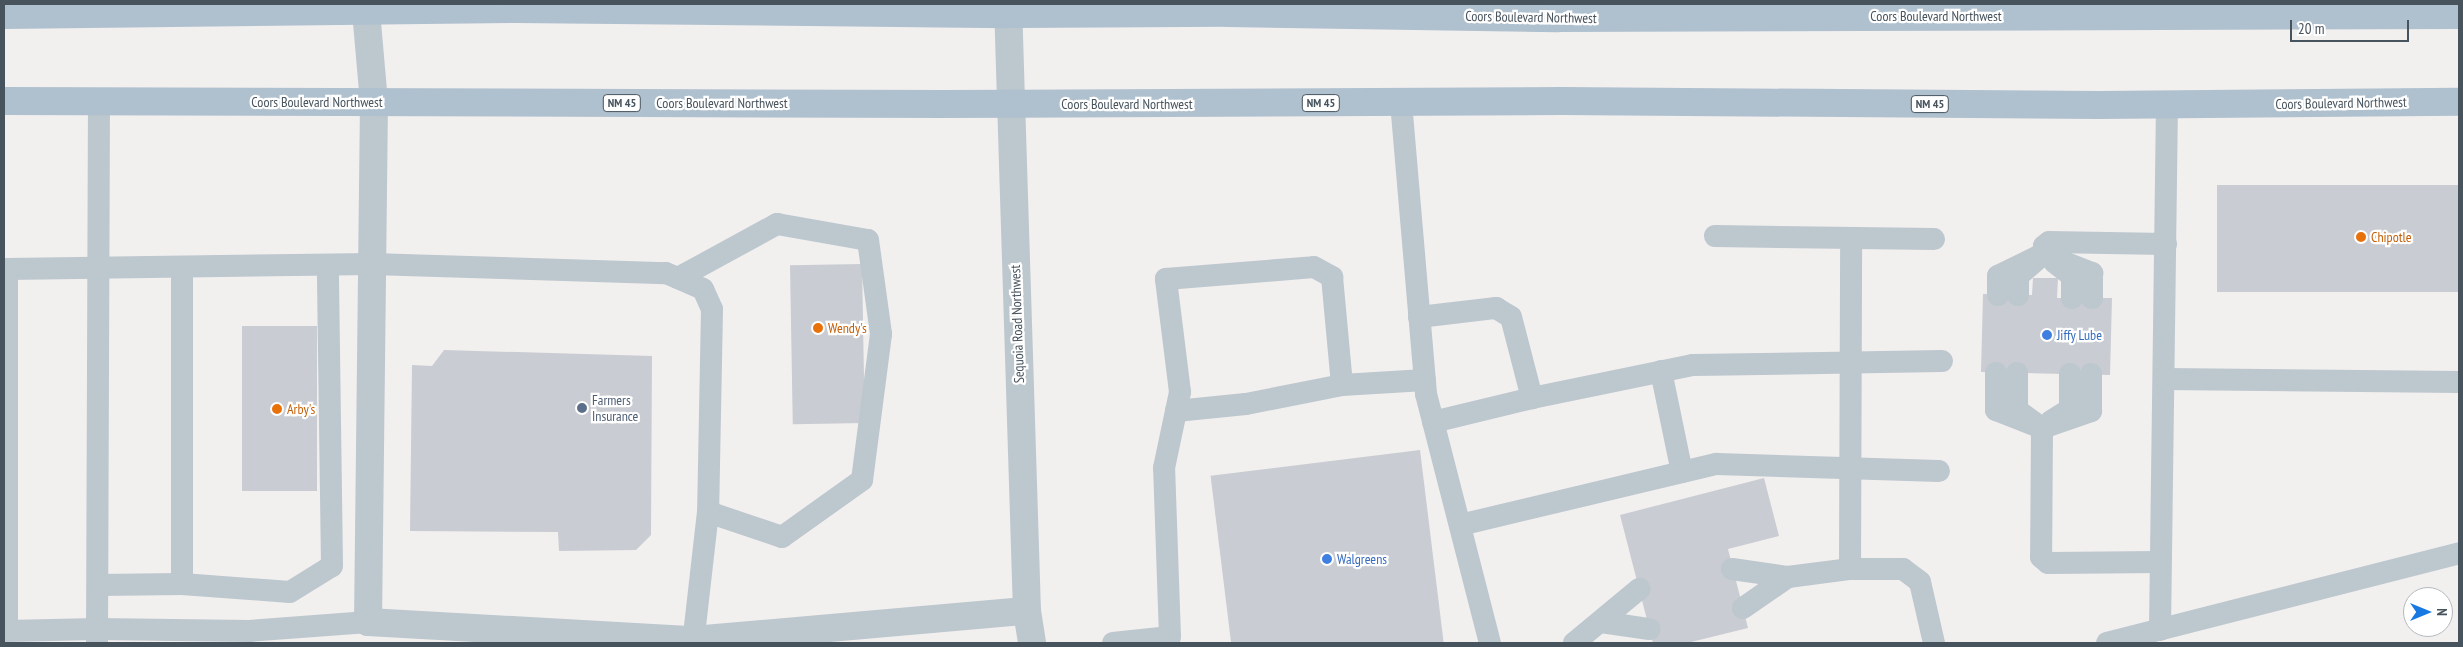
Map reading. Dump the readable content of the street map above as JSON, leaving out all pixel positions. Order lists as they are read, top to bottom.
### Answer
{
  "streets": {
    "main road": ["Coors Boulevard Northwest", "NM 45"],
    "street": ["Sequoia Road Northwest"]
  },
  "crossings": [
    ["Coors Boulevard Northwest", "Sequoia Road Northwest"]
  ],
  "places": [
    "Chipotle",
    "Wendy's",
    "Jiffy Lube",
    "Farmers Insurance",
    "Arby's",
    "Walgreens"
  ],
  "scale_bar": "20 m",
  "north": "right"
}
